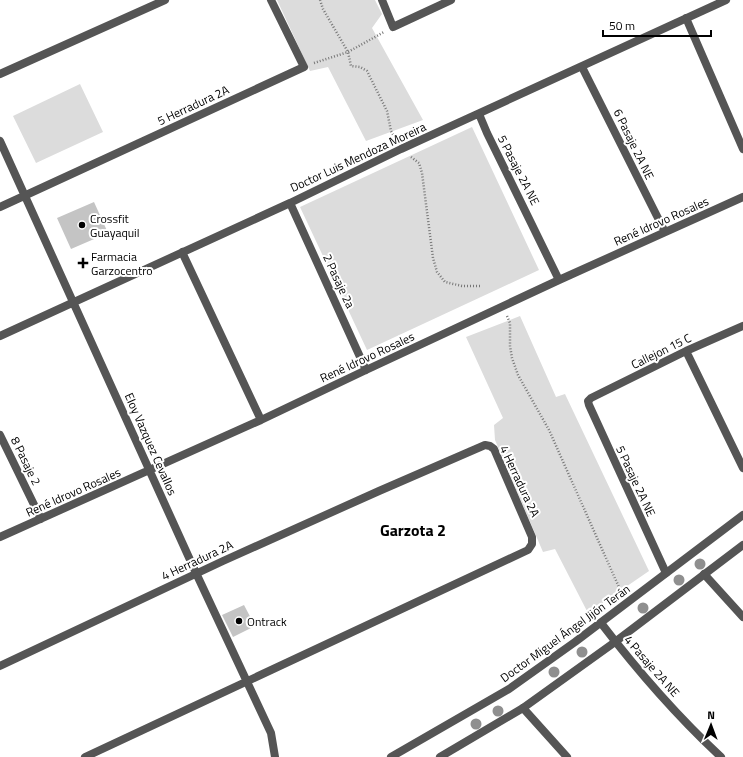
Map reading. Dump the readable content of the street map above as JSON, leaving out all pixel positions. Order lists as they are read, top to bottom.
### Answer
{
  "streets": {
    "street": [
      "5 Herradura 2A",
      "6 Pasaje 2A NE",
      "Doctor Luis Mendoza Moreira",
      "5 Pasaje 2A NE",
      "René Idrovo Rosales",
      "2 Pasaje 2a",
      "Callejon 15 C",
      "Eloy Vazquez Cevallos",
      "8 Pasaje 2",
      "4 Herradura 2A",
      "Doctor Miguel Ángel Jijón Terán",
      "4 Pasaje 2A NE"
    ]
  },
  "crossings": [
    ["5 Herradura 2A", "Eloy Vazquez Cevallos"],
    ["6 Pasaje 2A NE", "Doctor Luis Mendoza Moreira"],
    ["6 Pasaje 2A NE", "René Idrovo Rosales"],
    ["Doctor Luis Mendoza Moreira", "5 Pasaje 2A NE"],
    ["Doctor Luis Mendoza Moreira", "2 Pasaje 2a"],
    ["Doctor Luis Mendoza Moreira", "Eloy Vazquez Cevallos"],
    ["5 Pasaje 2A NE", "René Idrovo Rosales"],
    ["5 Pasaje 2A NE", "Callejon 15 C"],
    ["5 Pasaje 2A NE", "Doctor Miguel Ángel Jijón Terán"],
    ["René Idrovo Rosales", "2 Pasaje 2a"],
    ["René Idrovo Rosales", "Eloy Vazquez Cevallos"],
    ["René Idrovo Rosales", "8 Pasaje 2"],
    ["Eloy Vazquez Cevallos", "4 Herradura 2A"],
    ["Doctor Miguel Ángel Jijón Terán", "4 Pasaje 2A NE"]
  ],
  "districts": ["Garzota 2"],
  "places": {
    "other": ["Crossfit Guayaquil", "Ontrack"],
    "health": ["Farmacia Garzocentro"]
  },
  "scale_bar": "50 m",
  "north": "top"
}
